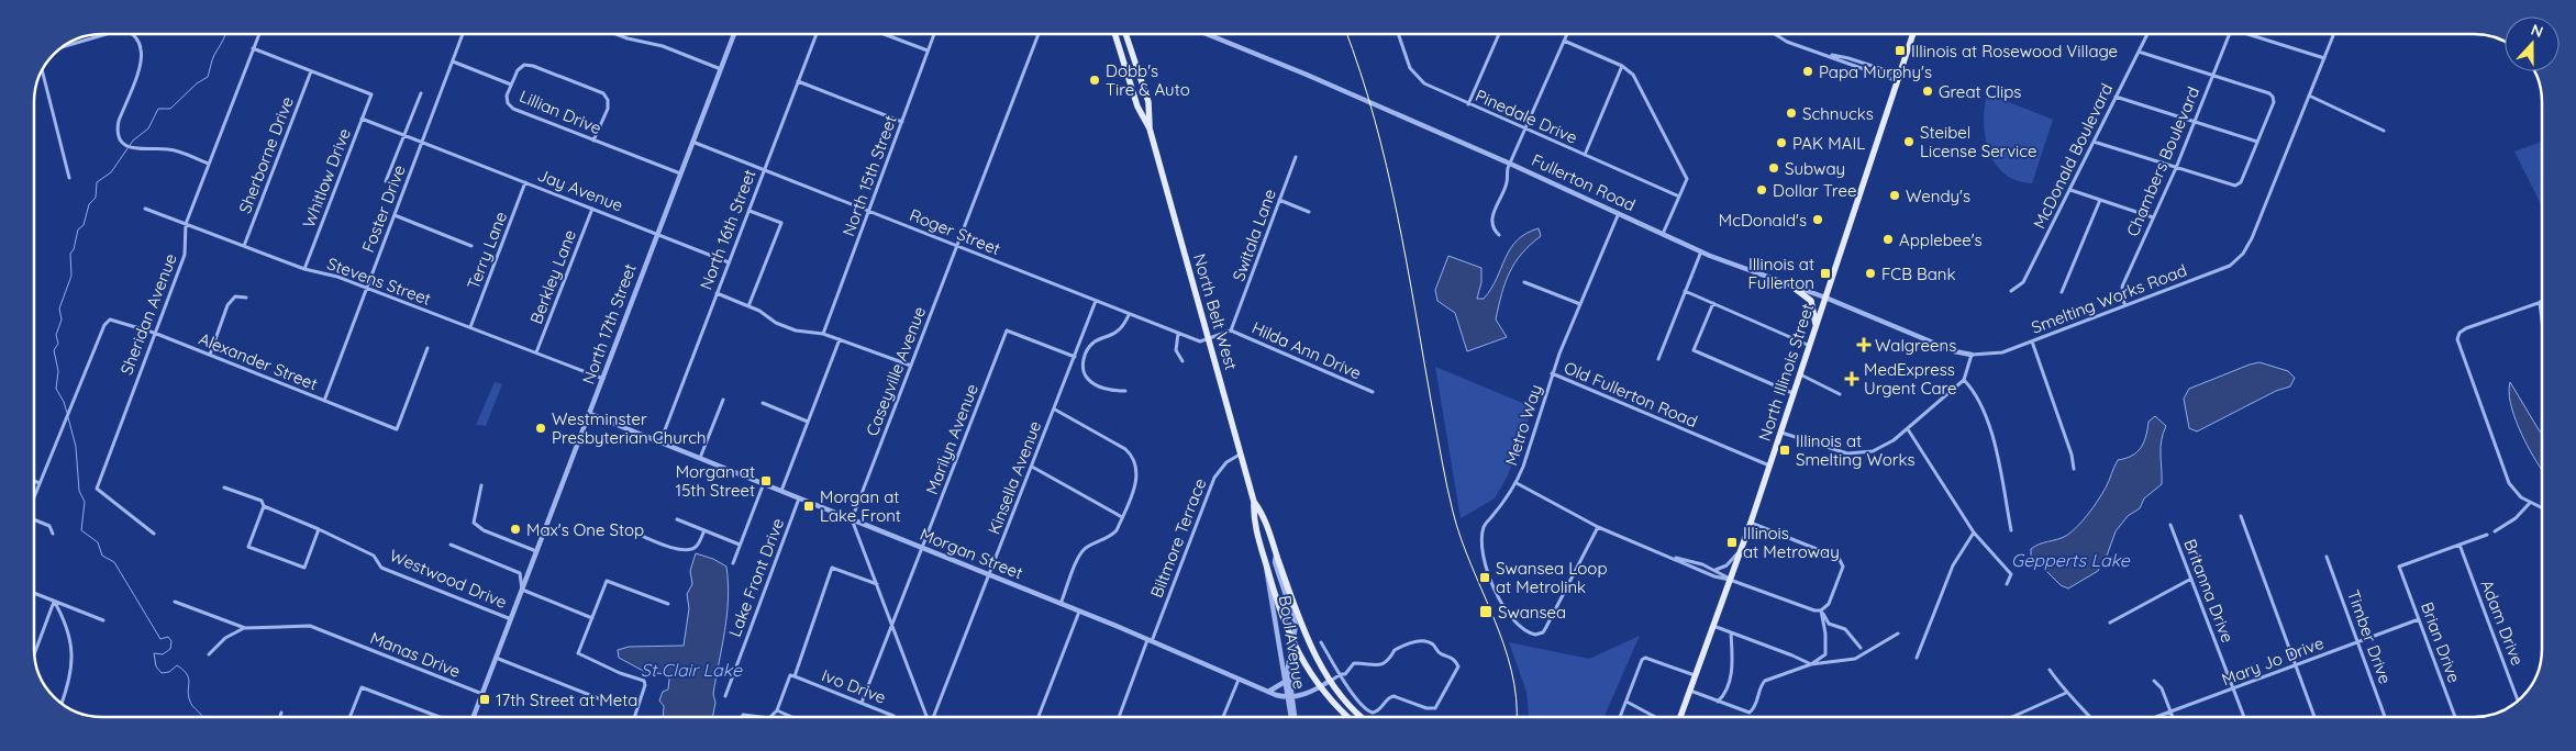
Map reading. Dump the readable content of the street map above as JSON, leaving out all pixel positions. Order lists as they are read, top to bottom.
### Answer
{
  "streets": {
    "main road": ["North Belt West", "North Illinois Street"],
    "street": [
      "Lillian Drive",
      "Pinedale Drive",
      "Sherborne Drive",
      "McDonald Boulevard",
      "Chambers Boulevard",
      "North 15th Street",
      "Whitlow Drive",
      "Fullerton Road",
      "Jay Avenue",
      "Foster Drive",
      "North 16th Street",
      "Roger Street",
      "Switala Lane",
      "Terry Lane",
      "Berkley Lane",
      "Stevens Street",
      "Smelting Works Road",
      "Sheridan Avenue",
      "North 17th Street",
      "Hilda Ann Drive",
      "Alexander Street",
      "Caseyville Avenue",
      "Old Fullerton Road",
      "Metro Way",
      "Marilyn Avenue",
      "Kinsella Avenue",
      "Biltmore Terrace",
      "Morgan Street",
      "Lake Front Drive",
      "Westwood Drive",
      "Britanna Drive",
      "Adam Drive",
      "Timber Drive",
      "Boul Avenue",
      "Brian Drive",
      "Manas Drive",
      "Mary Jo Drive",
      "Ivo Drive"
    ]
  },
  "crossings": [
    ["Lillian Drive", "Foster Drive"],
    ["Lillian Drive", "North 17th Street"],
    ["Sherborne Drive", "Whitlow Drive"],
    ["Sherborne Drive", "Stevens Street"],
    ["Chambers Boulevard", "Smelting Works Road"],
    ["North 15th Street", "Roger Street"],
    ["Whitlow Drive", "Jay Avenue"],
    ["Whitlow Drive", "Stevens Street"],
    ["Fullerton Road", "Smelting Works Road"],
    ["Fullerton Road", "North Illinois Street"],
    ["Fullerton Road", "Old Fullerton Road"],
    ["Jay Avenue", "Foster Drive"],
    ["Jay Avenue", "North 16th Street"],
    ["Jay Avenue", "Terry Lane"],
    ["Jay Avenue", "Berkley Lane"],
    ["Jay Avenue", "North 17th Street"],
    ["Foster Drive", "Stevens Street"],
    ["Foster Drive", "Alexander Street"],
    ["North 16th Street", "Roger Street"],
    ["North 16th Street", "Morgan Street"],
    ["Roger Street", "North Belt West"],
    ["Roger Street", "North 17th Street"],
    ["Roger Street", "Caseyville Avenue"],
    ["Roger Street", "Kinsella Avenue"],
    ["Switala Lane", "Hilda Ann Drive"],
    ["Terry Lane", "Stevens Street"],
    ["Berkley Lane", "Stevens Street"],
    ["Stevens Street", "Sheridan Avenue"],
    ["Stevens Street", "North 17th Street"],
    ["North Belt West", "Biltmore Terrace"],
    ["North Belt West", "Boul Avenue"],
    ["Sheridan Avenue", "Alexander Street"],
    ["North 17th Street", "Morgan Street"],
    ["North 17th Street", "Westwood Drive"],
    ["North 17th Street", "Manas Drive"],
    ["Caseyville Avenue", "Morgan Street"],
    ["North Illinois Street", "Old Fullerton Road"],
    ["North Illinois Street", "Metro Way"],
    ["Old Fullerton Road", "Metro Way"],
    ["Marilyn Avenue", "Kinsella Avenue"],
    ["Marilyn Avenue", "Morgan Street"],
    ["Marilyn Avenue", "Ivo Drive"],
    ["Kinsella Avenue", "Morgan Street"],
    ["Biltmore Terrace", "Morgan Street"],
    ["Morgan Street", "Lake Front Drive"],
    ["Morgan Street", "Boul Avenue"],
    ["Britanna Drive", "Mary Jo Drive"],
    ["Adam Drive", "Brian Drive"],
    ["Timber Drive", "Mary Jo Drive"],
    ["Brian Drive", "Mary Jo Drive"]
  ],
  "water": ["Gepperts Lake", "St Clair Lake"],
  "places": {
    "transit": [
      "Illinois at Rosewood Village",
      "Illinois at Fullerton",
      "Illinois at Smelting Works",
      "Morgan at 15th Street",
      "Morgan at Lake Front",
      "Illinois at Metroway",
      "Swansea Loop at Metrolink",
      "Swansea",
      "17th Street at Meta"
    ],
    "other": [
      "Papa Murphy's",
      "Dobb's Tire & Auto",
      "Great Clips",
      "Schnucks",
      "Steibel License Service",
      "PAK MAIL",
      "Subway",
      "Dollar Tree",
      "Wendy's",
      "McDonald's",
      "Applebee's",
      "FCB Bank",
      "Westminster Presbyterian Church",
      "Max's One Stop"
    ],
    "health": ["Walgreens", "MedExpress Urgent Care"]
  },
  "north": "top"
}
